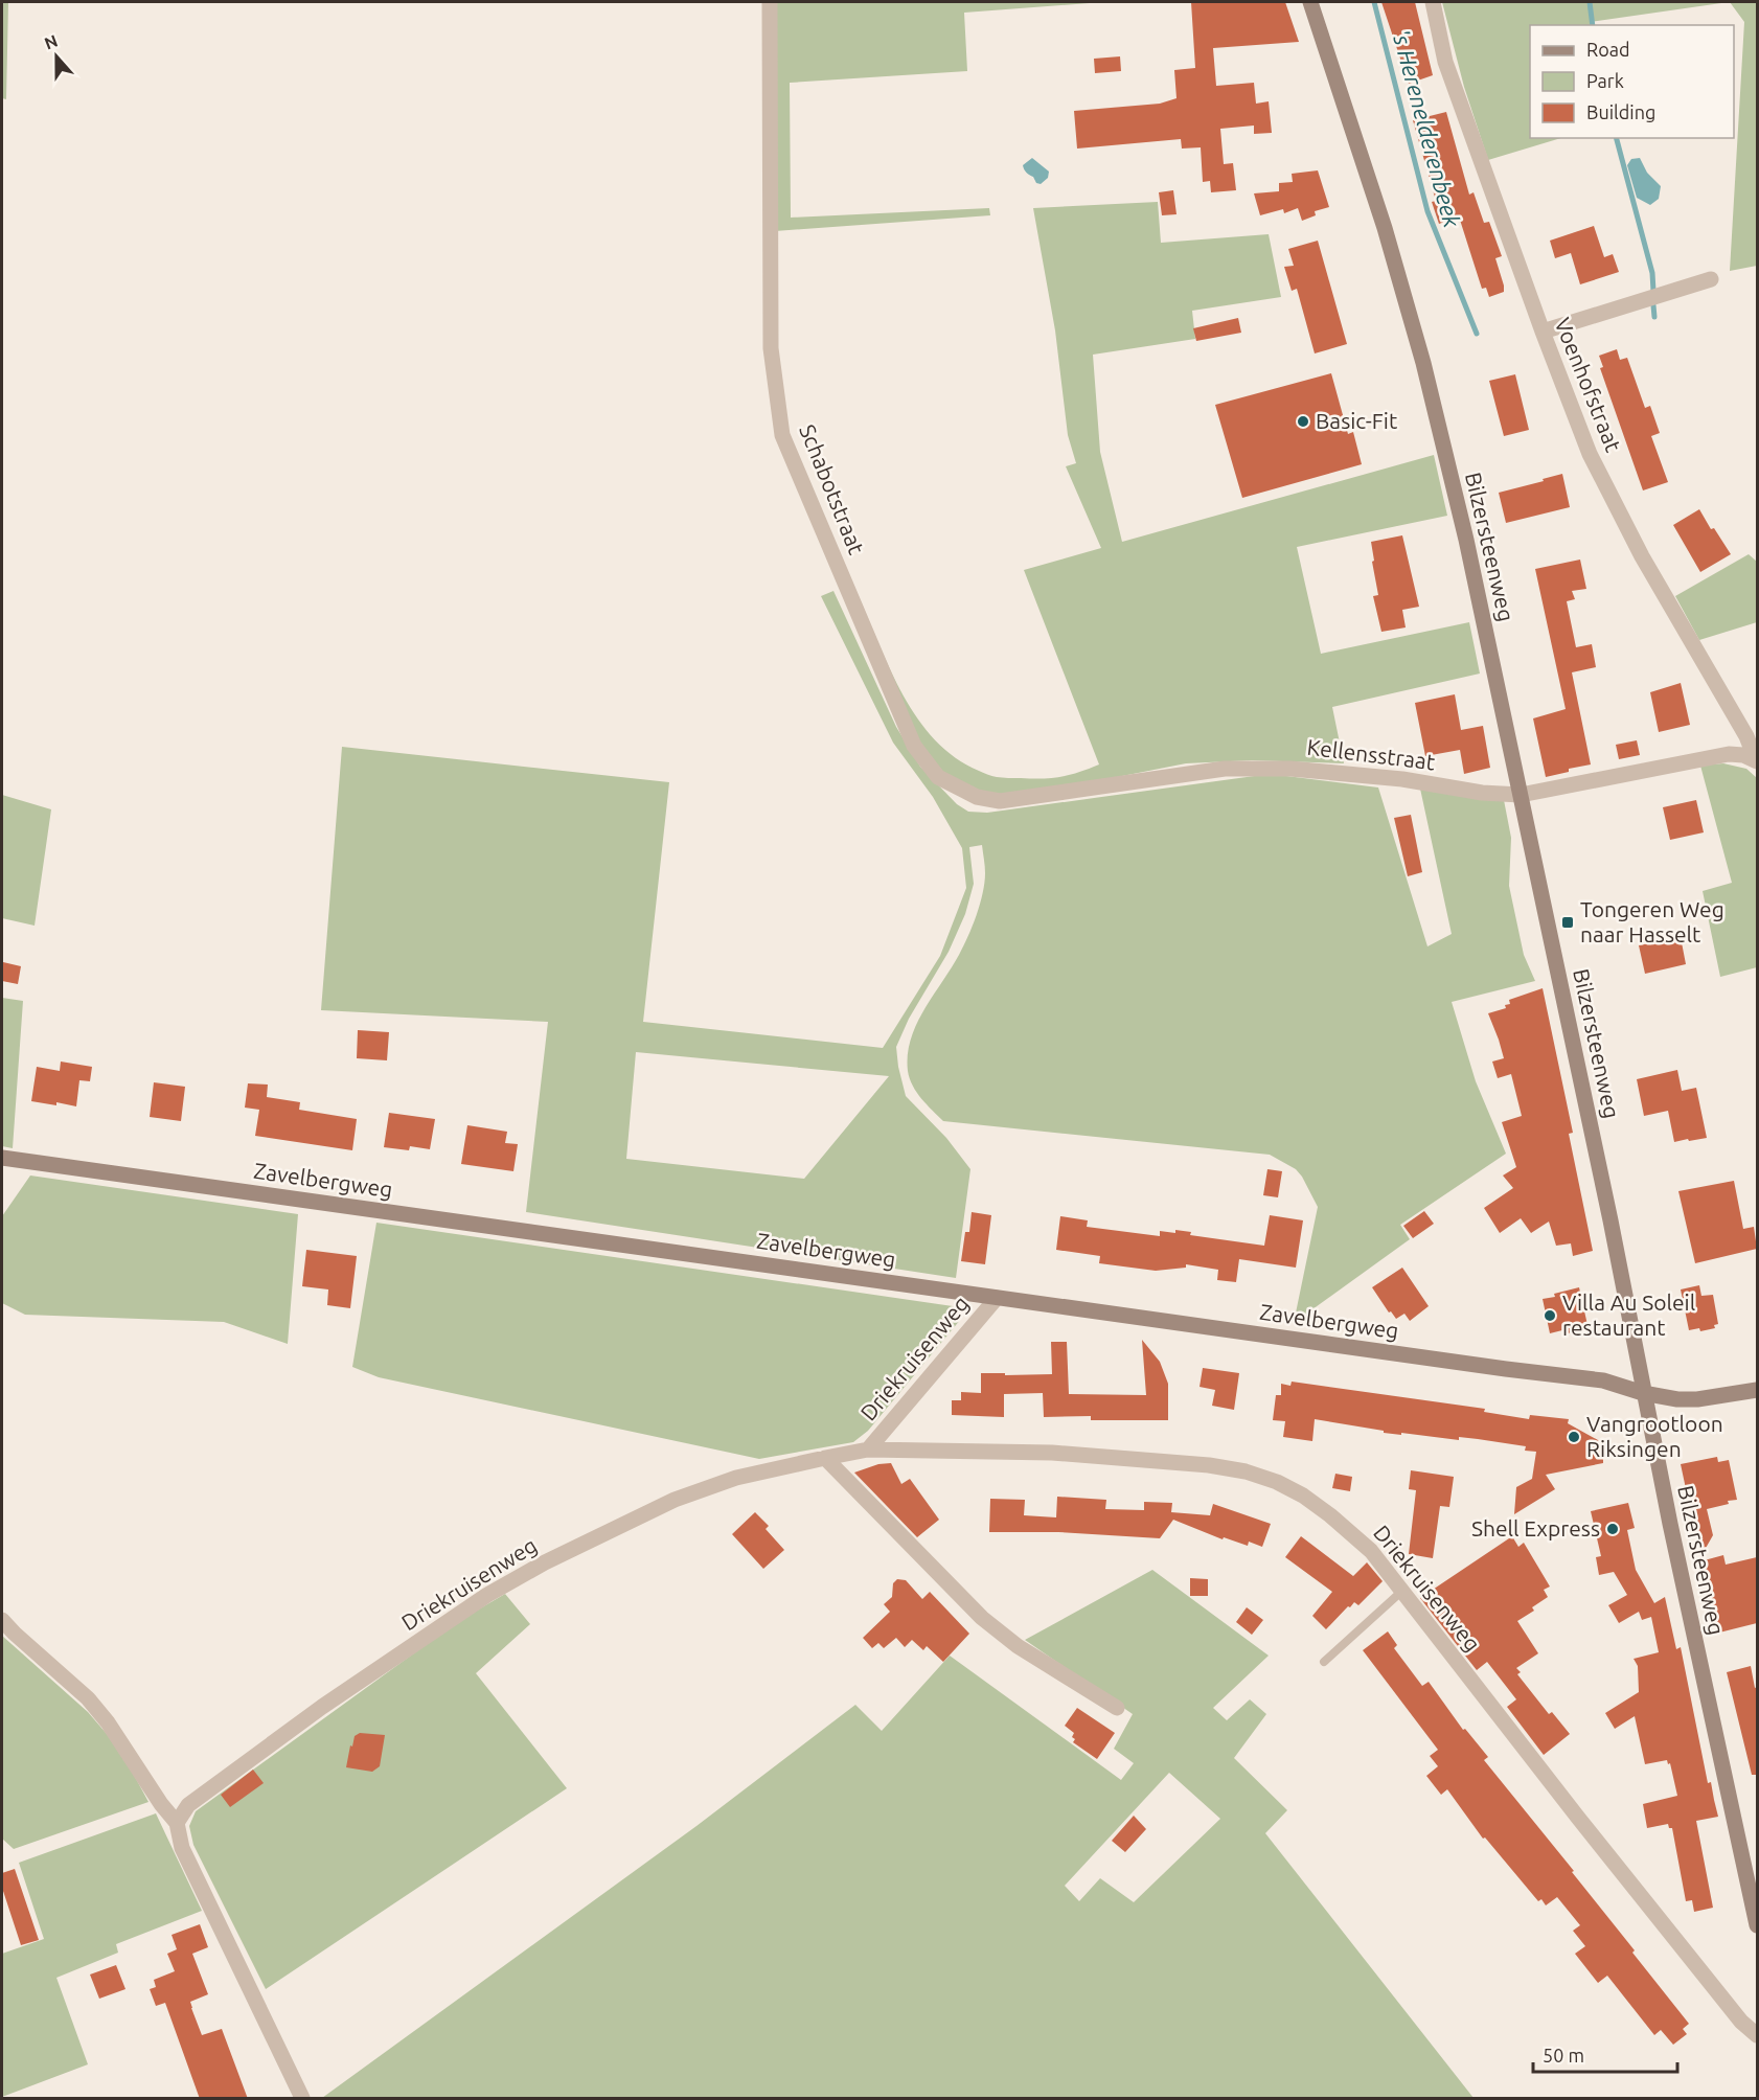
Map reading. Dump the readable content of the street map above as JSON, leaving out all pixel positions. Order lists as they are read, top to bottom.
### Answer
{
  "streets": {
    "main road": ["Bilzersteenweg", "Zavelbergweg"],
    "street": [
      "Voenhofstraat",
      "Schabotstraat",
      "Kellensstraat",
      "Driekruisenweg"
    ]
  },
  "crossings": [
    ["Voenhofstraat", "Kellensstraat"],
    ["Schabotstraat", "Kellensstraat"],
    ["Bilzersteenweg", "Kellensstraat"],
    ["Bilzersteenweg", "Zavelbergweg"],
    ["Zavelbergweg", "Driekruisenweg"]
  ],
  "water": ["'s Herenelderenbeek"],
  "places": {
    "other": [
      "Basic-Fit",
      "Villa Au Soleil restaurant",
      "Vangrootloon Riksingen",
      "Shell Express"
    ],
    "transit": ["Tongeren Weg naar Hasselt"]
  },
  "legend": ["Road", "Park", "Building"],
  "scale_bar": "50 m",
  "north": "top"
}
